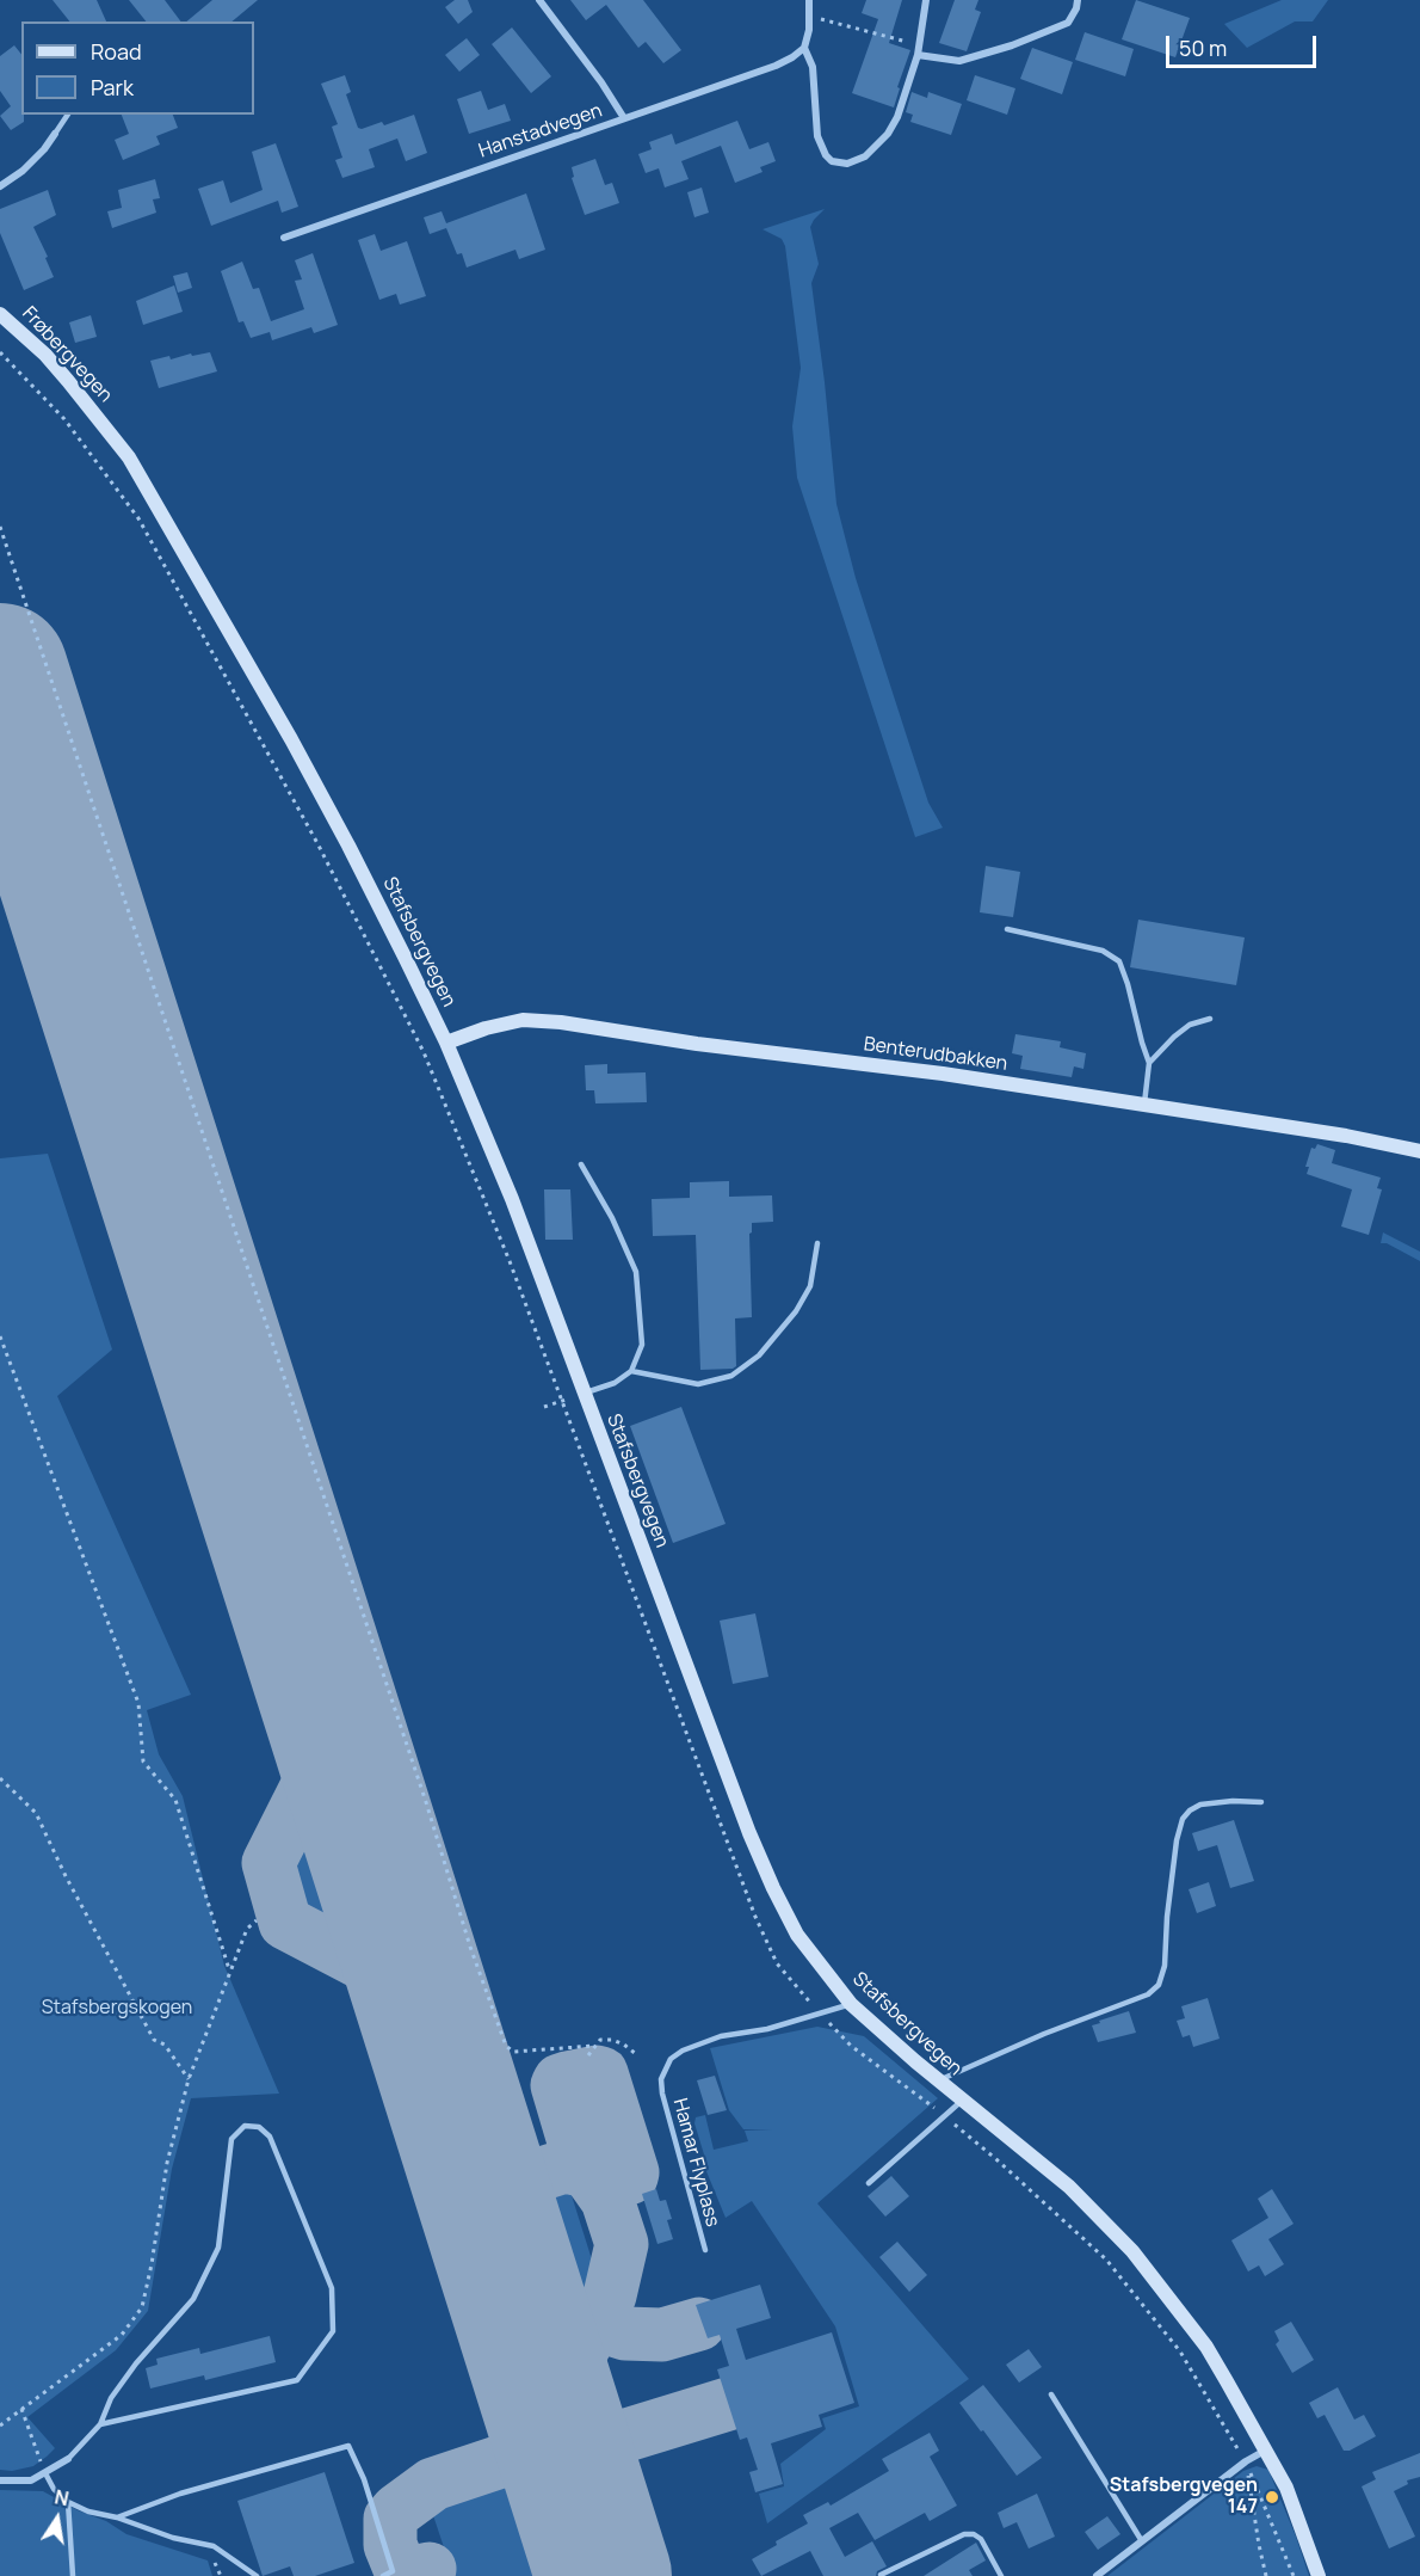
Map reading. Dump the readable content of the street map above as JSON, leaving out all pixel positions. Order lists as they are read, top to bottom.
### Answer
{
  "streets": {
    "main road": ["Frøbergvegen", "Stafsbergvegen", "Benterudbakken"],
    "street": ["Hanstadvegen"],
    "lane": ["Hamar Flyplass"]
  },
  "crossings": [
    ["Frøbergvegen", "Stafsbergvegen"],
    ["Stafsbergvegen", "Benterudbakken"],
    ["Stafsbergvegen", "Hamar Flyplass"]
  ],
  "parks": ["Stafsbergskogen"],
  "places": ["Stafsbergvegen 147"],
  "legend": ["Road", "Park"],
  "scale_bar": "50 m",
  "north": "top"
}
